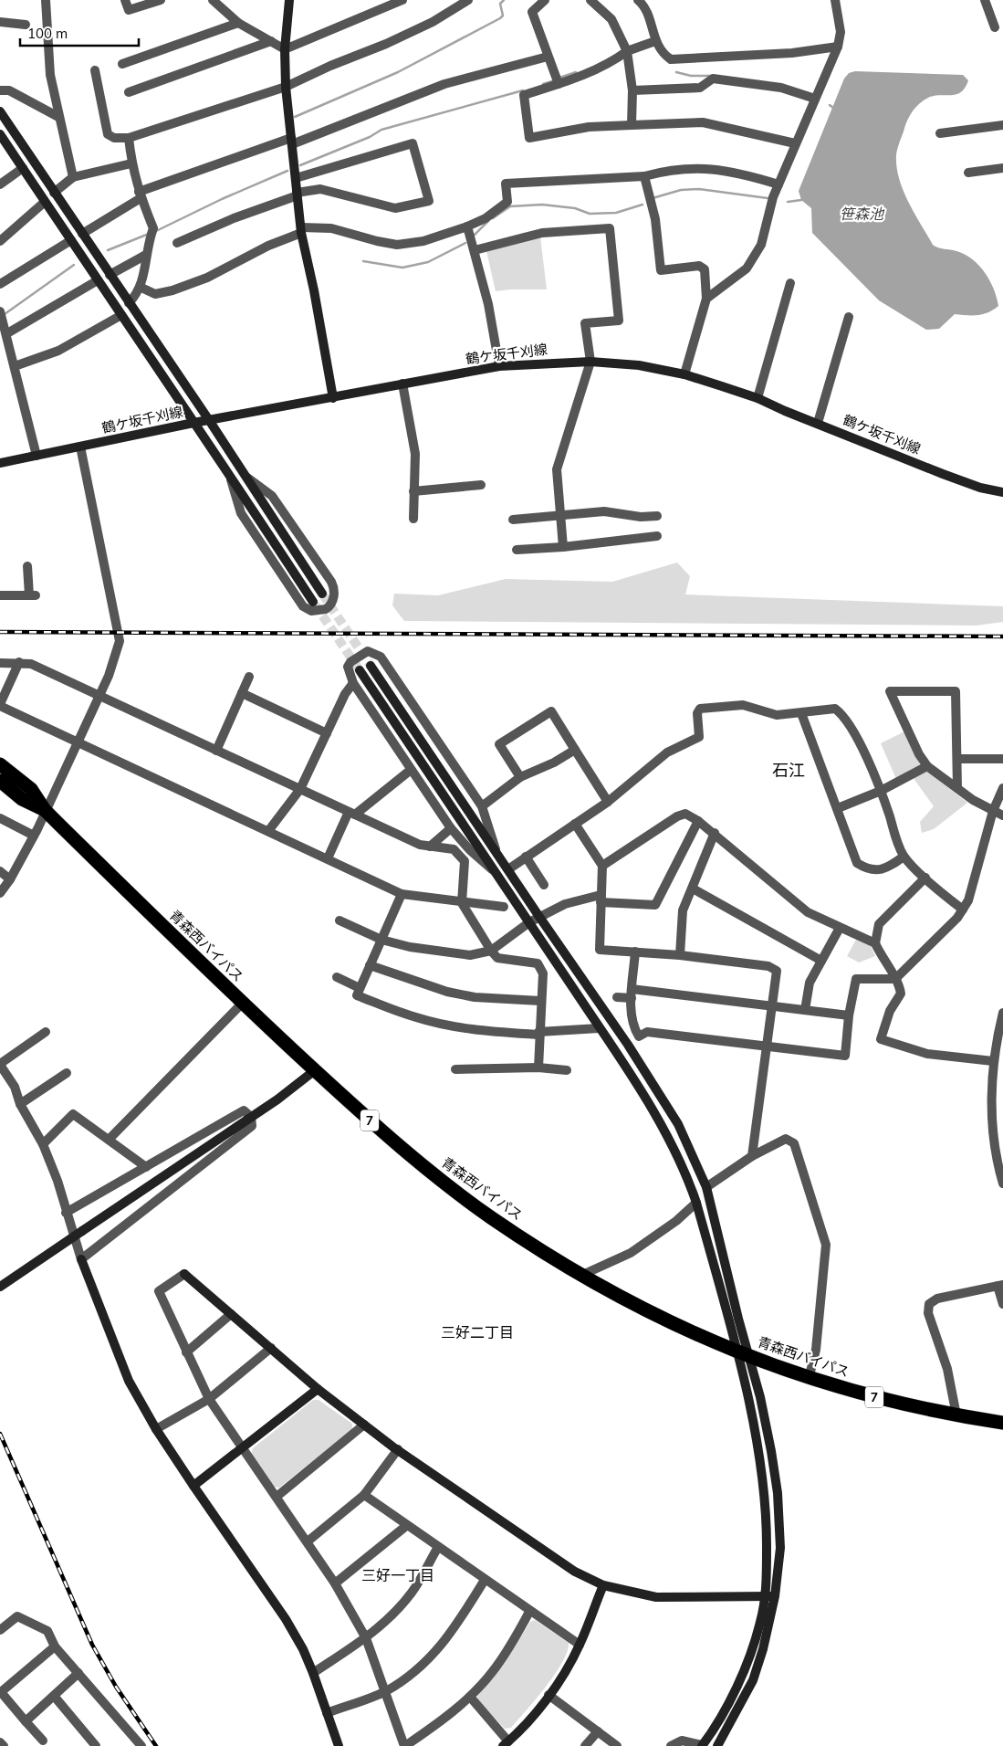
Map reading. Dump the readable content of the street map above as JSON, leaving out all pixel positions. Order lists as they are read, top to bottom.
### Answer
{
  "streets": {
    "highway": ["青森西バイパス", "7"],
    "street": ["鶴ケ坂千刈線"]
  },
  "districts": ["石江", "三好二丁目", "三好一丁目"],
  "water": ["笹森池"],
  "scale_bar": "100 m"
}
